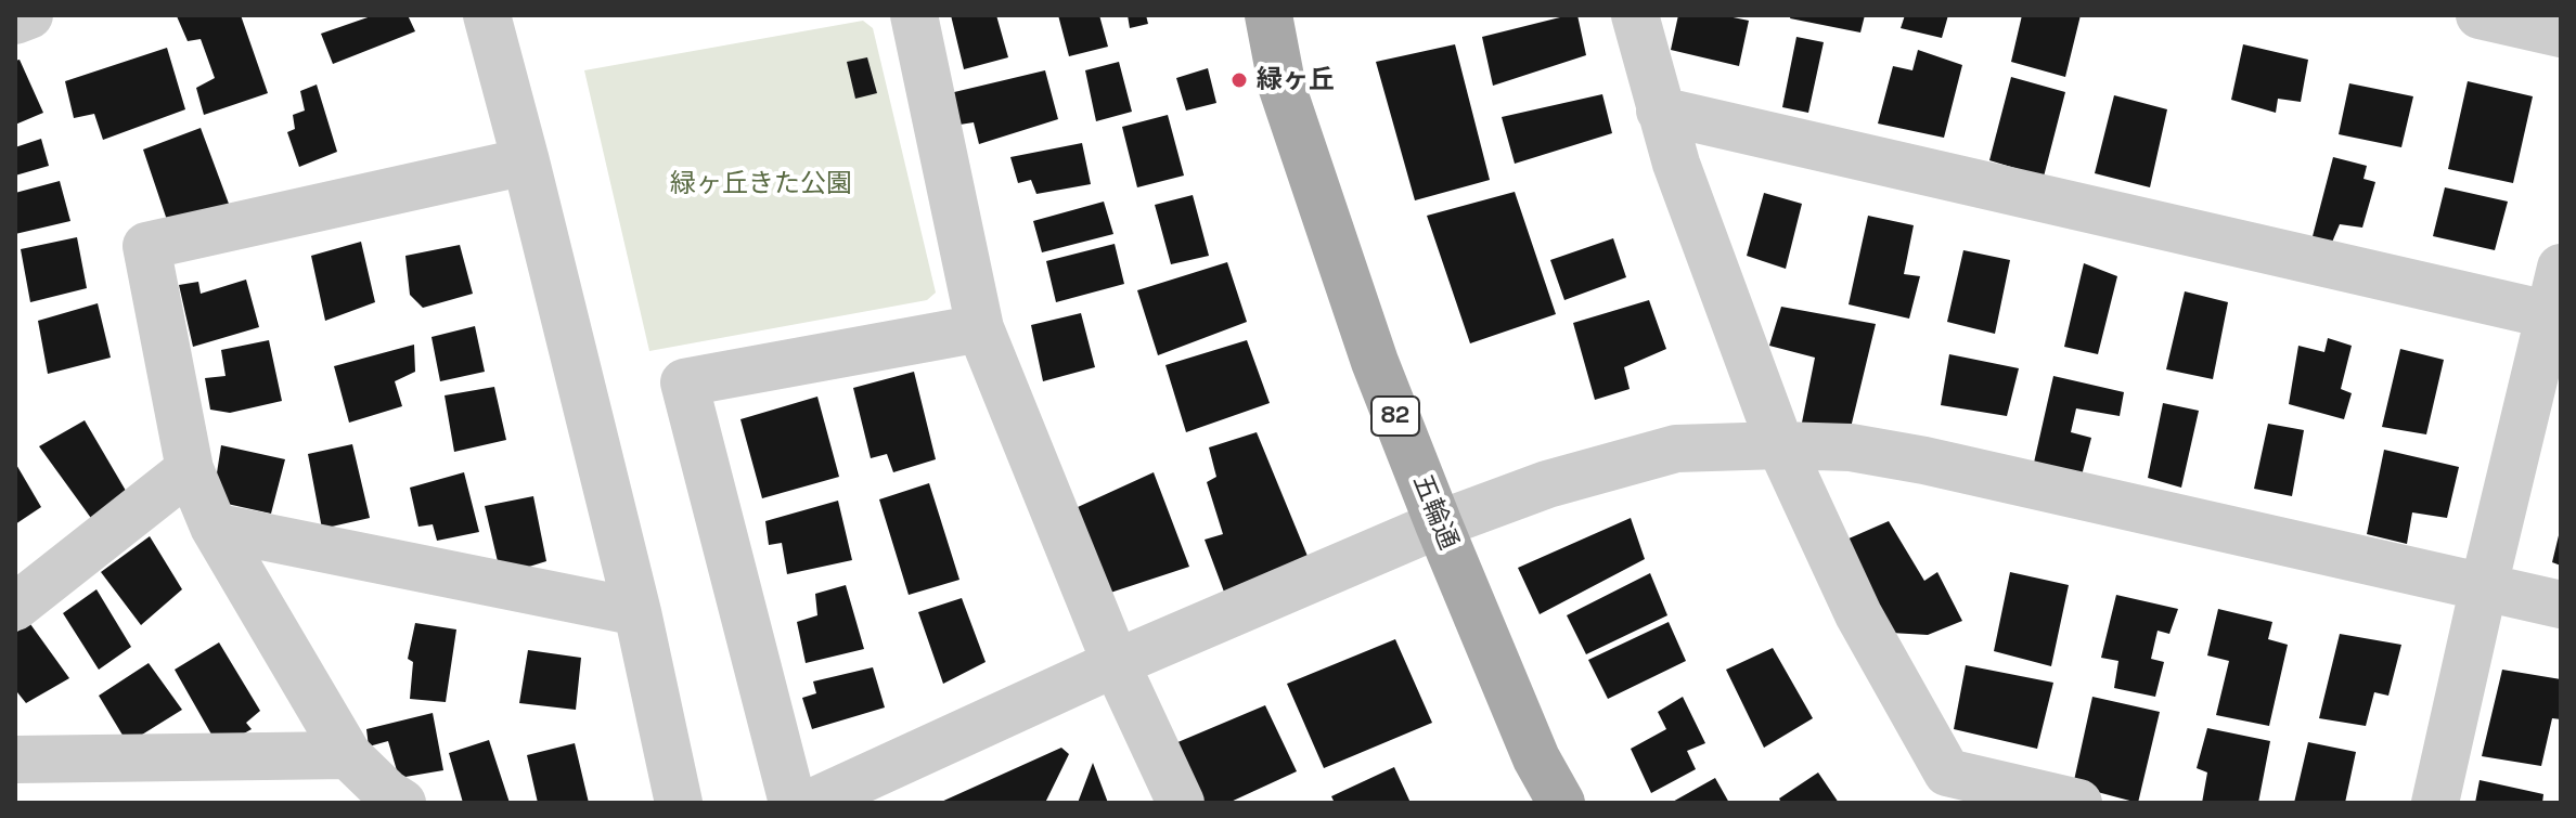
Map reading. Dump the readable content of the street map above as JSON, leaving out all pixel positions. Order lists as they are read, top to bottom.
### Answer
{
  "streets": {
    "main road": ["82", "五輪通"]
  },
  "parks": ["緑ヶ丘きた公園"],
  "places": ["緑ヶ丘"]
}
